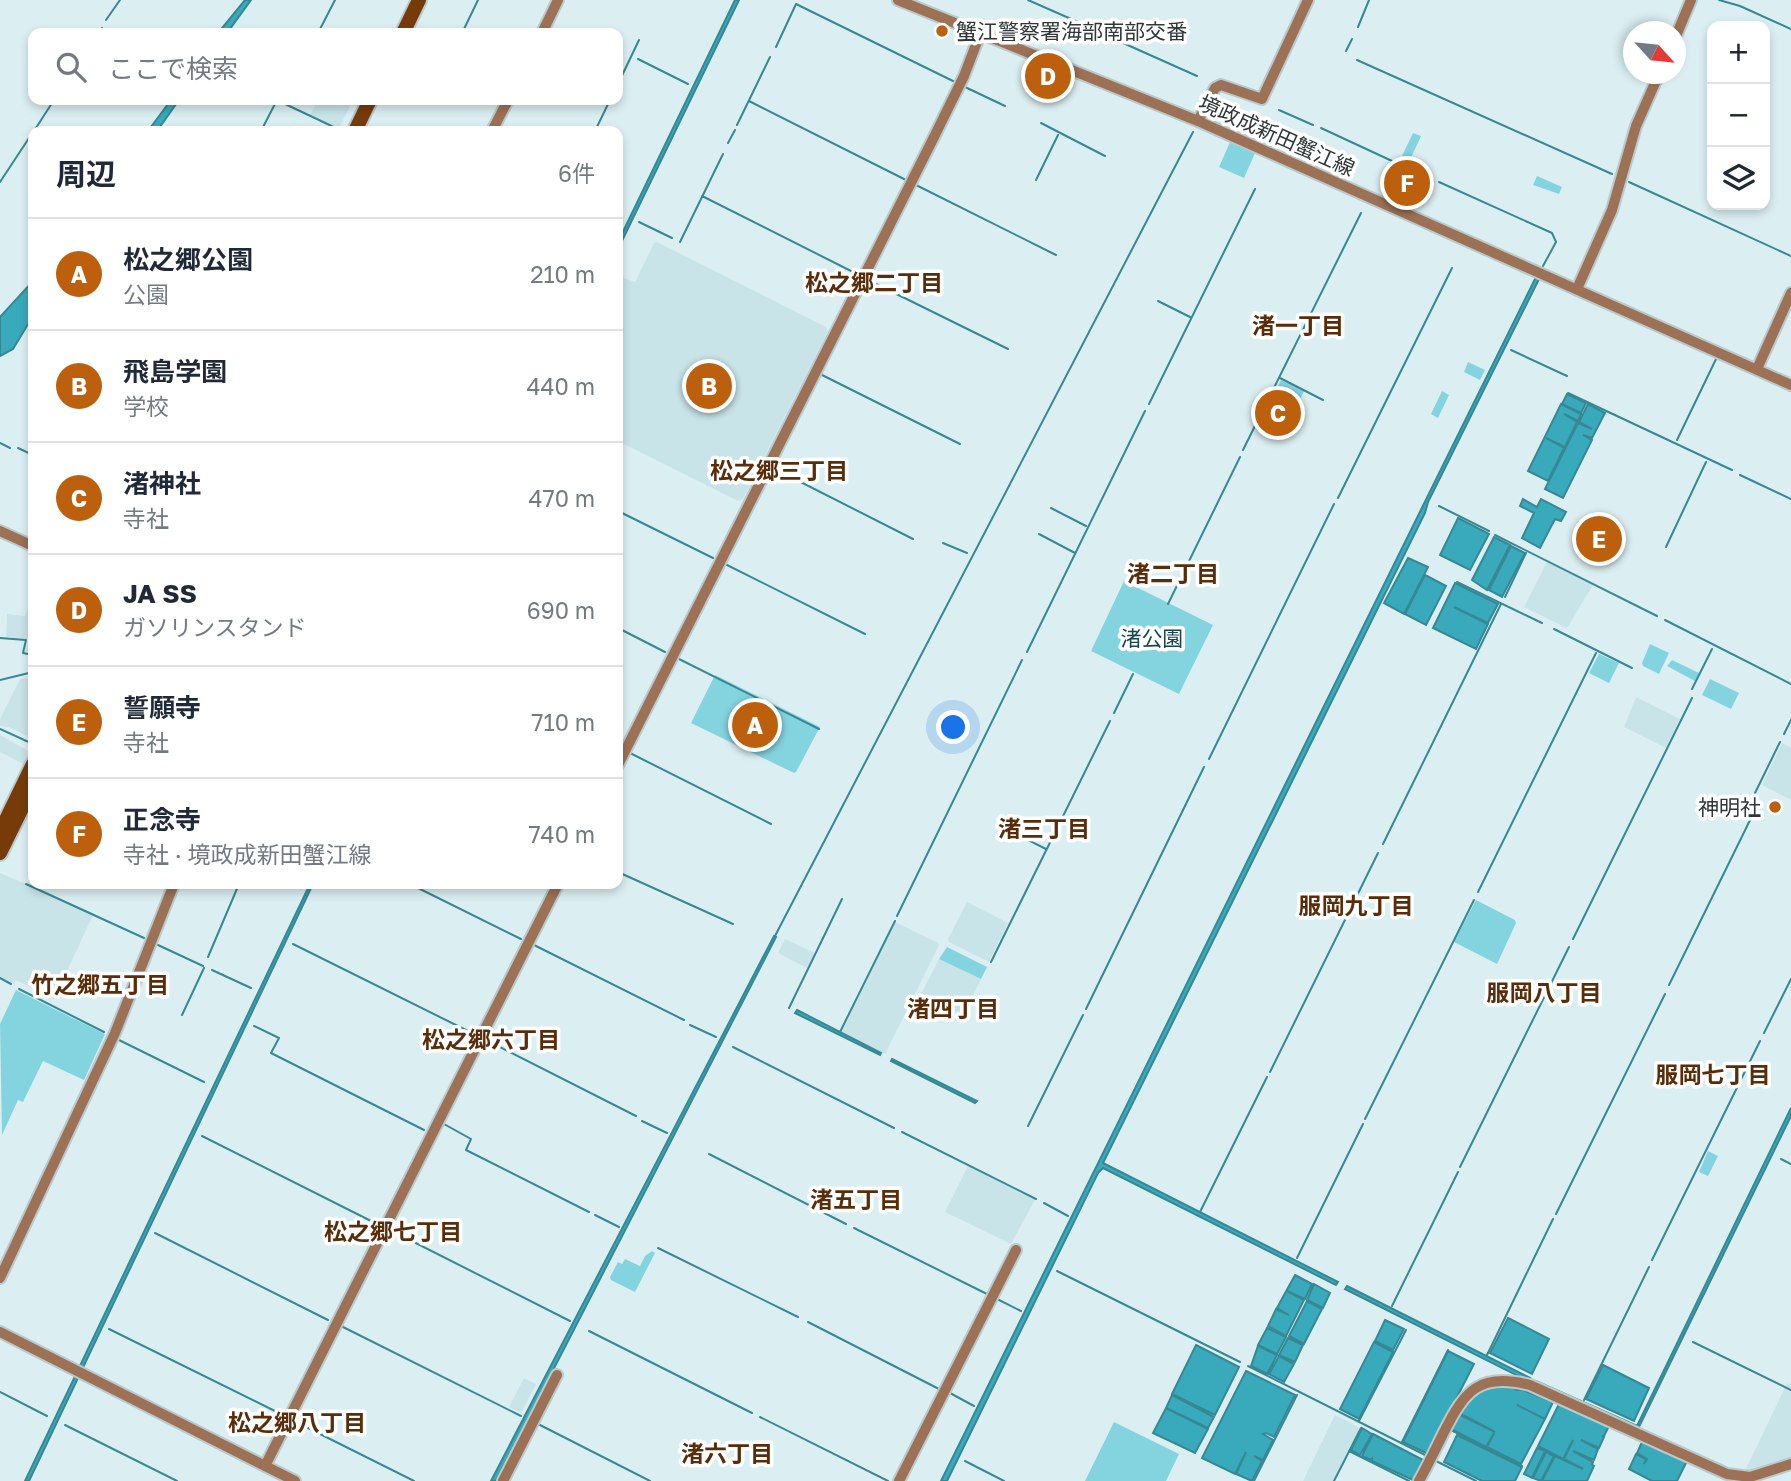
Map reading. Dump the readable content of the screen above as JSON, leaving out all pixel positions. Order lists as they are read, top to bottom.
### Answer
{
  "streets": {
    "street": ["境政成新田蟹江線"]
  },
  "districts": [
    "松之郷二丁目",
    "渚一丁目",
    "松之郷三丁目",
    "渚二丁目",
    "渚三丁目",
    "服岡九丁目",
    "竹之郷五丁目",
    "服岡八丁目",
    "渚四丁目",
    "松之郷六丁目",
    "服岡七丁目",
    "渚五丁目",
    "松之郷七丁目",
    "松之郷八丁目",
    "渚六丁目"
  ],
  "parks": ["渚公園"],
  "places": ["蟹江警察署海部南部交番", "神明社"],
  "north": "bottom right",
  "page": {
    "map_buttons": ["+", "−"],
    "search": "ここで検索",
    "pins": [
      "D",
      "F",
      "B",
      "C",
      "E",
      "A"
    ],
    "heading": ["周辺", "6件"],
    "list": [
      {
        "mark": "A",
        "name": "松之郷公園",
        "note": "公園",
        "value": "210 m"
      },
      {
        "mark": "B",
        "name": "飛島学園",
        "note": "学校",
        "value": "440 m"
      },
      {
        "mark": "C",
        "name": "渚神社",
        "note": "寺社",
        "value": "470 m"
      },
      {
        "mark": "D",
        "name": "JA SS",
        "note": "ガソリンスタンド",
        "value": "690 m"
      },
      {
        "mark": "E",
        "name": "誓願寺",
        "note": "寺社",
        "value": "710 m"
      },
      {
        "mark": "F",
        "name": "正念寺",
        "note": "寺社 · 境政成新田蟹江線",
        "value": "740 m"
      }
    ]
  }
}
